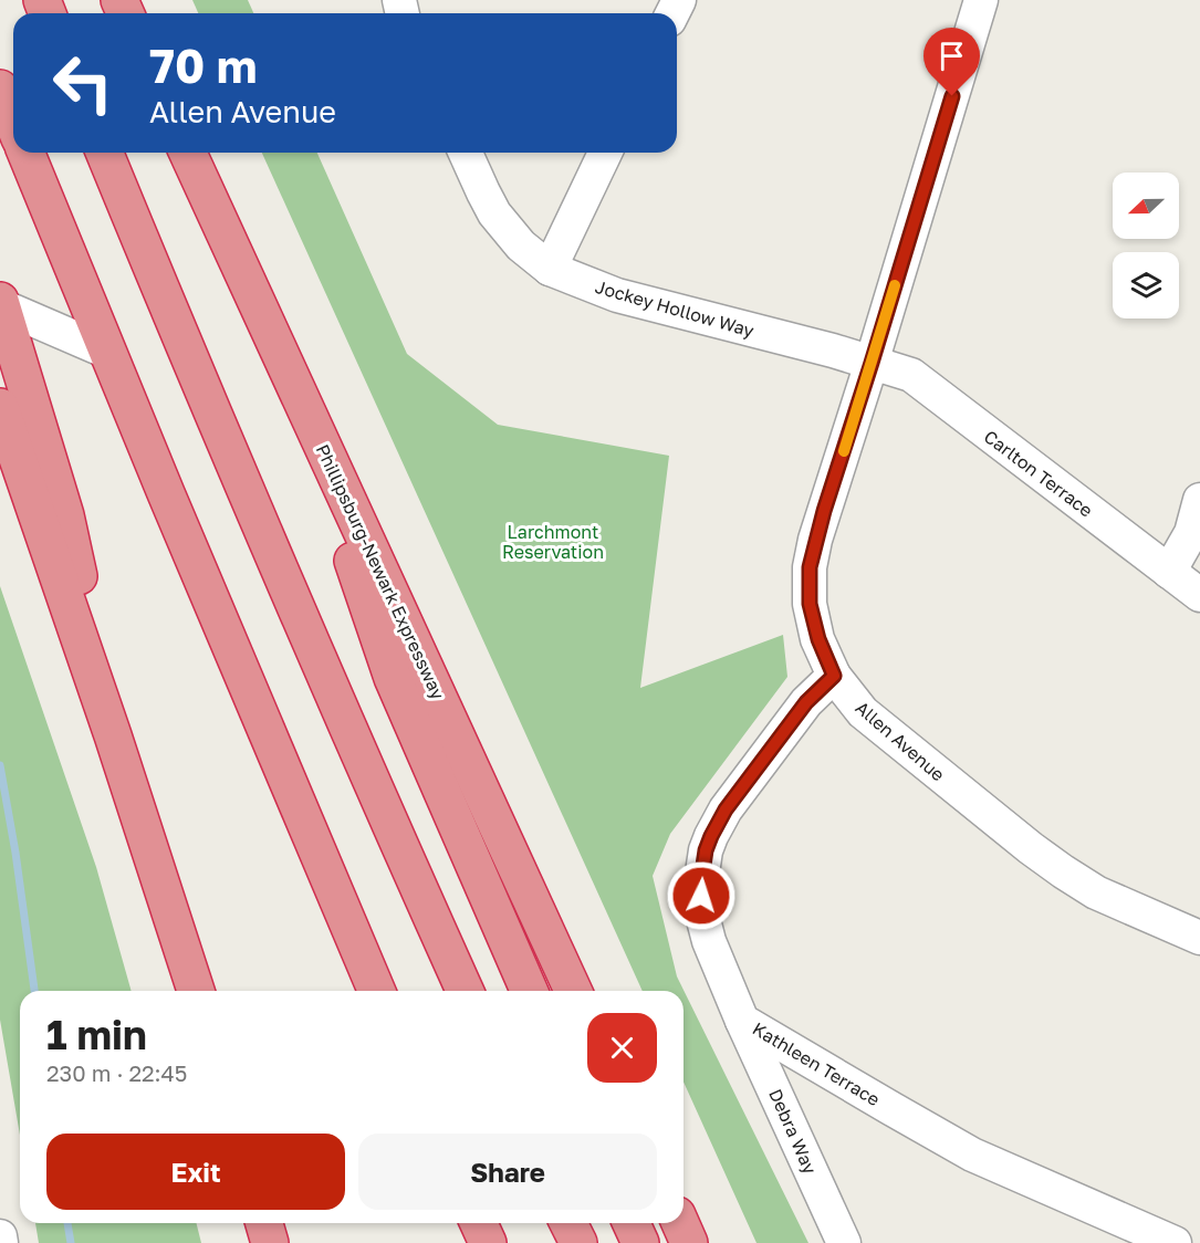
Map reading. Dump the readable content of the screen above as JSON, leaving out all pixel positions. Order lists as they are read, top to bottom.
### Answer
{
  "streets": {
    "highway": ["Phillipsburg-Newark Expressway"],
    "street": [
      "Jockey Hollow Way",
      "Carlton Terrace",
      "Allen Avenue",
      "Kathleen Terrace",
      "Debra Way"
    ]
  },
  "crossings": [
    ["Jockey Hollow Way", "Carlton Terrace"],
    ["Jockey Hollow Way", "Allen Avenue"],
    ["Carlton Terrace", "Allen Avenue"],
    ["Allen Avenue", "Kathleen Terrace"],
    ["Kathleen Terrace", "Debra Way"]
  ],
  "parks": ["Larchmont Reservation"],
  "north": "left",
  "page": {
    "turn": ["70 m", "Allen Avenue"],
    "heading": ["1 min", "230 m · 22:45"],
    "buttons": ["Exit", "Share"]
  }
}
